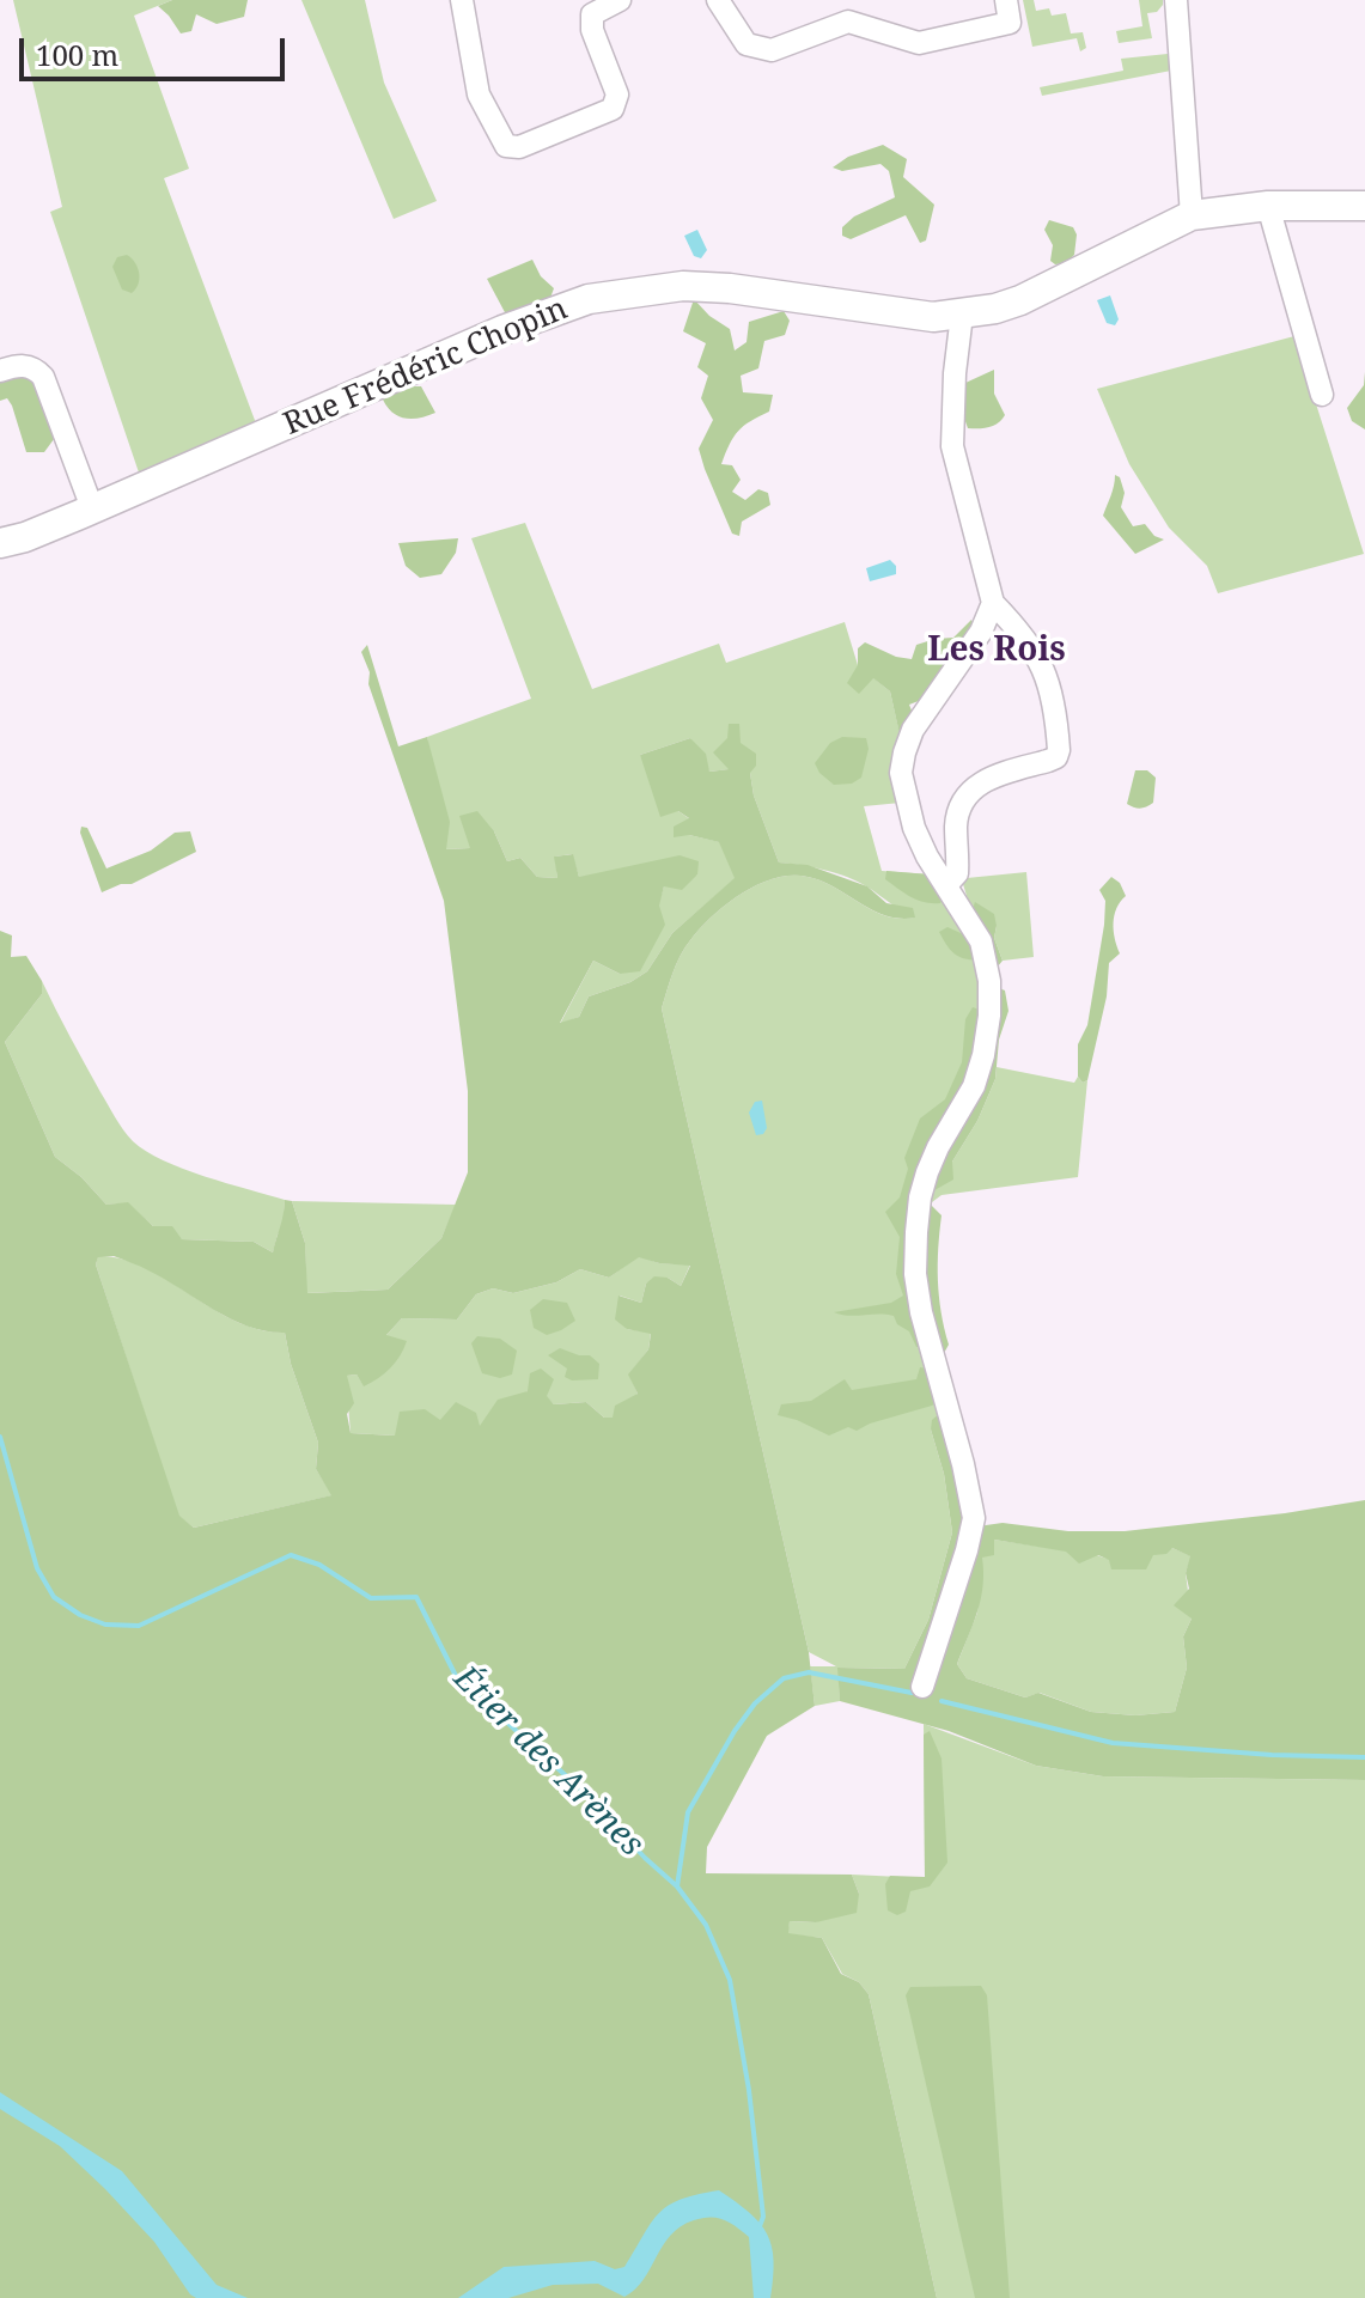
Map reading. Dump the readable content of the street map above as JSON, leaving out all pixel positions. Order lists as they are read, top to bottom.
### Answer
{
  "streets": {
    "street": ["Rue Frédéric Chopin"]
  },
  "districts": ["Les Rois"],
  "water": ["Étier des Arènes"],
  "scale_bar": "100 m"
}
